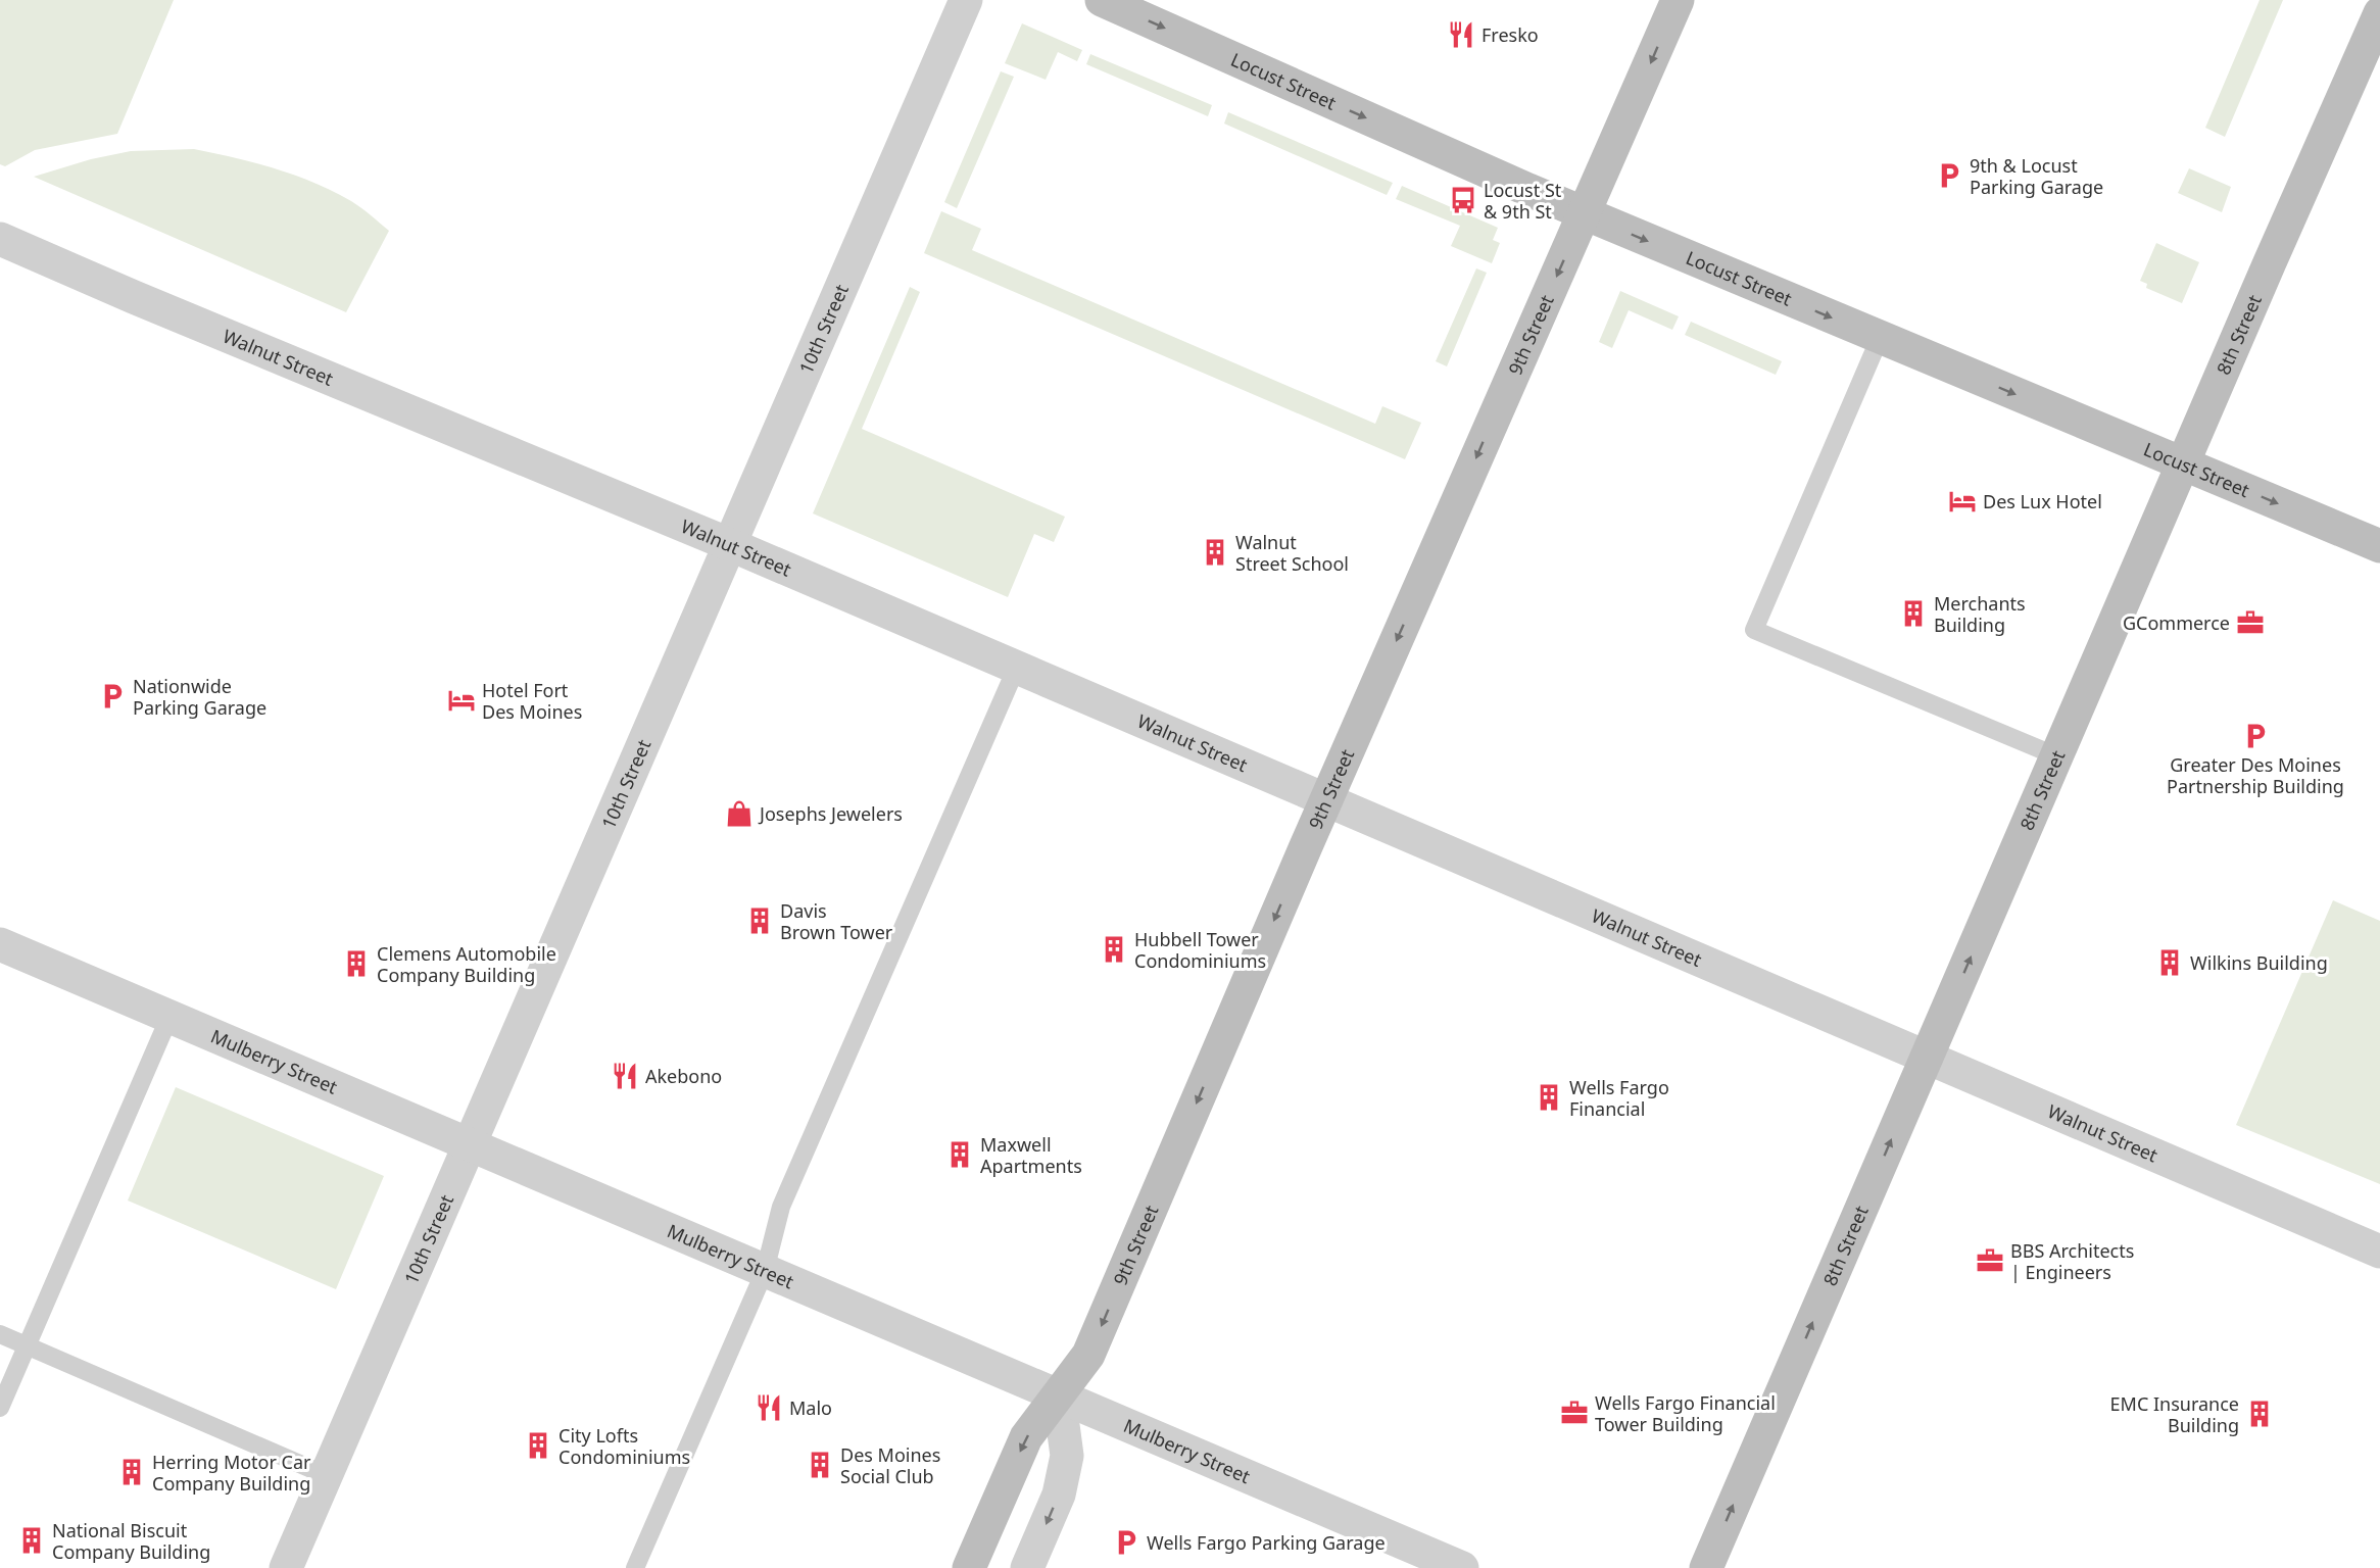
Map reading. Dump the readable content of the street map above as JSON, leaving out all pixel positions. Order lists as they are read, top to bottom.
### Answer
{
  "streets": {
    "main road": ["Locust Street", "9th Street", "8th Street"],
    "street": ["10th Street", "Walnut Street", "Mulberry Street"]
  },
  "crossings": [
    ["Locust Street", "9th Street"],
    ["Locust Street", "8th Street"],
    ["10th Street", "Walnut Street"],
    ["10th Street", "Mulberry Street"],
    ["9th Street", "Walnut Street"],
    ["9th Street", "Mulberry Street"],
    ["8th Street", "Walnut Street"]
  ],
  "one_way": ["Locust Street", "9th Street", "8th Street"],
  "places": {
    "restaurant": ["Fresko", "Akebono", "Malo"],
    "parking": [
      "9th & Locust Parking Garage",
      "Nationwide Parking Garage",
      "Greater Des Moines Partnership Building",
      "Wells Fargo Parking Garage"
    ],
    "bus stop": ["Locust St & 9th St"],
    "hotel": ["Des Lux Hotel", "Hotel Fort Des Moines"],
    "building": [
      "Walnut Street School",
      "Merchants Building",
      "Davis Brown Tower",
      "Hubbell Tower Condominiums",
      "Wilkins Building",
      "Clemens Automobile Company Building",
      "Wells Fargo Financial",
      "Maxwell Apartments",
      "EMC Insurance Building",
      "City Lofts Condominiums",
      "Des Moines Social Club",
      "Herring Motor Car Company Building",
      "National Biscuit Company Building"
    ],
    "office": ["GCommerce", "BBS Architects | Engineers", "Wells Fargo Financial Tower Building"],
    "shop": ["Josephs Jewelers"]
  }
}
